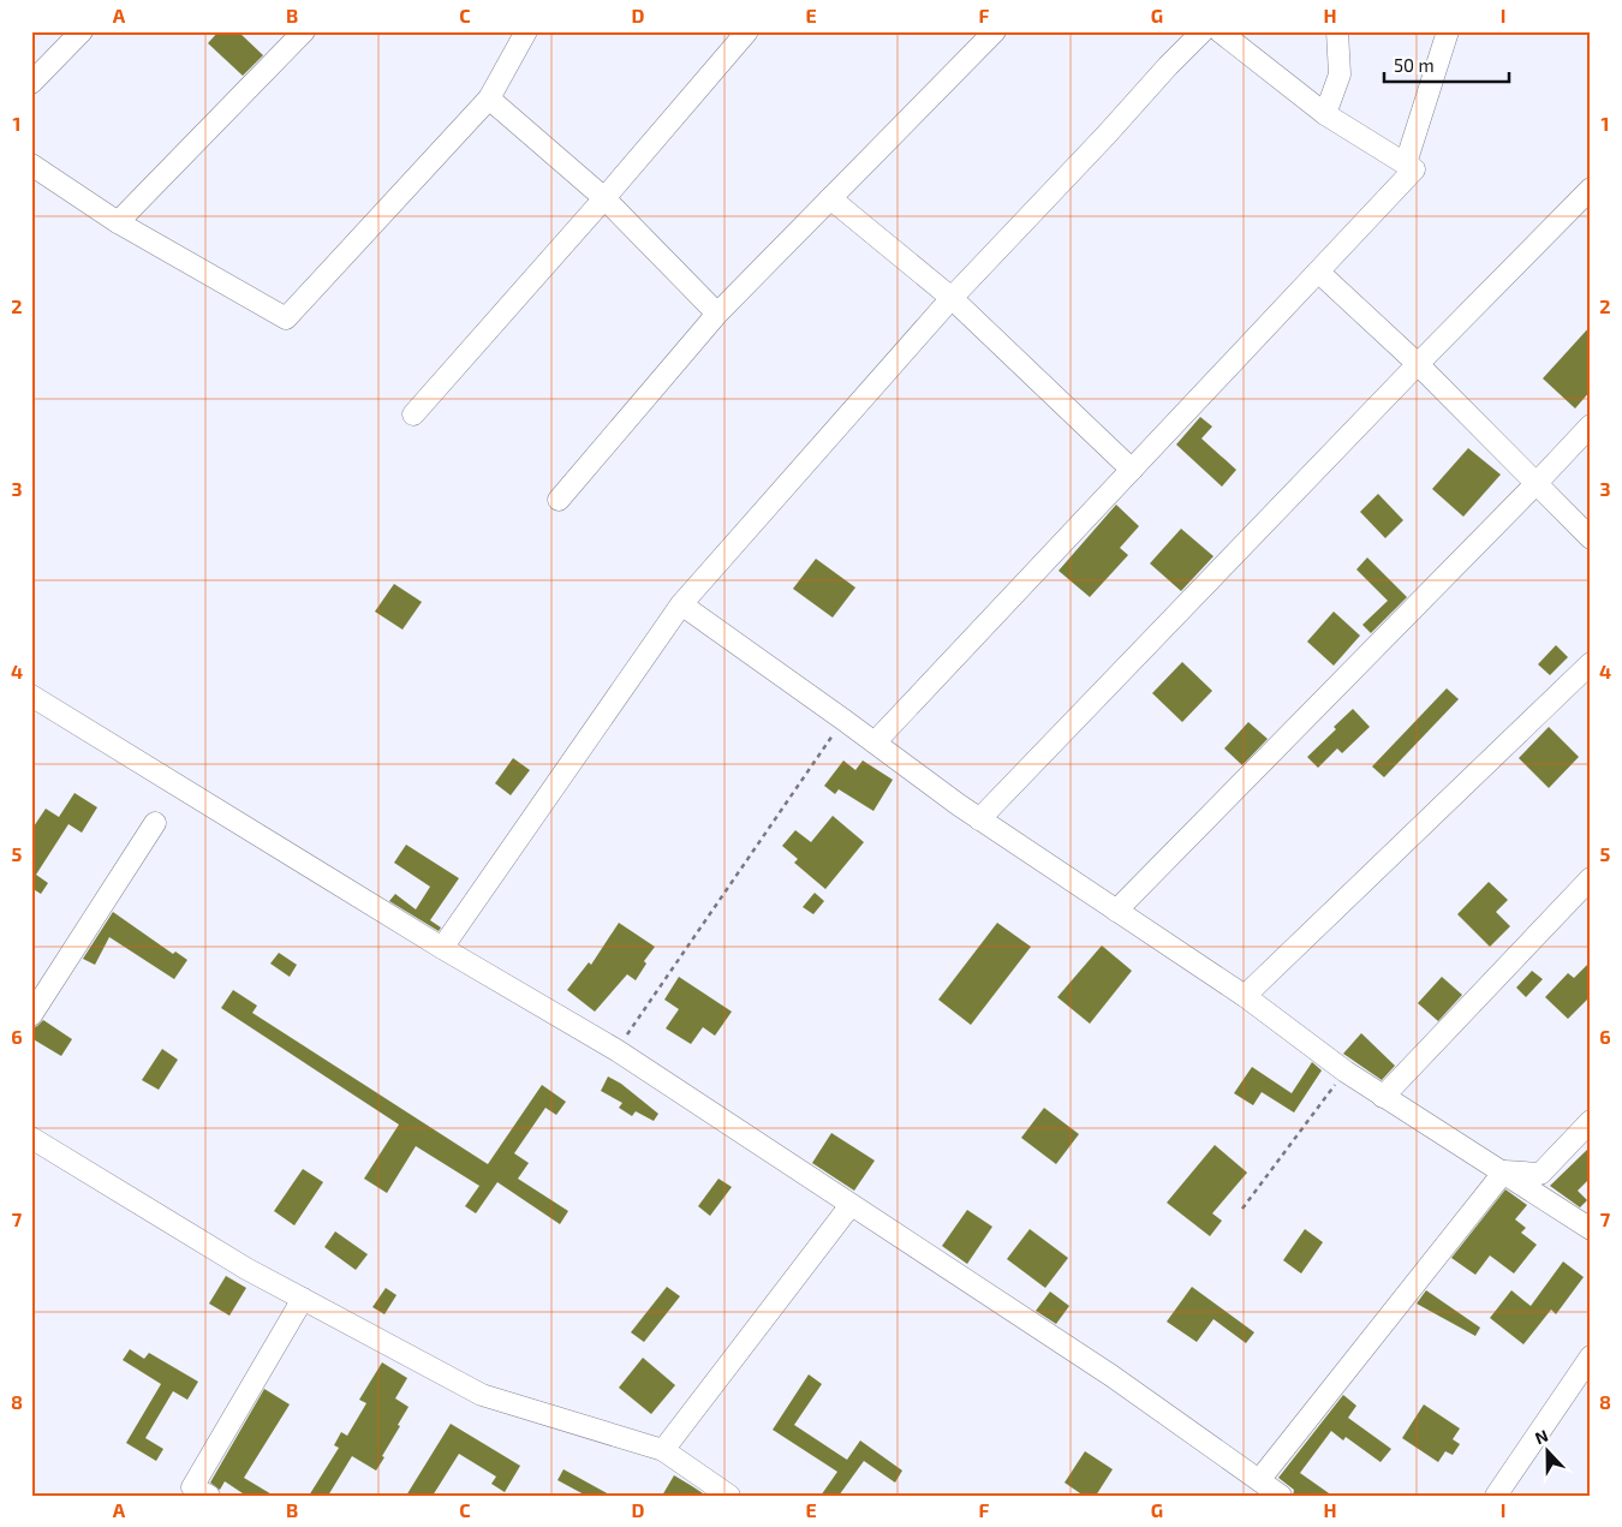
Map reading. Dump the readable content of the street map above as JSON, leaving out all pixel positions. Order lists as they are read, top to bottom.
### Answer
{
  "scale_bar": "50 m",
  "north": "top",
  "grid": {
    "columns": [
      "A",
      "B",
      "C",
      "D",
      "E",
      "F",
      "G",
      "H",
      "I"
    ],
    "rows": [
      "1",
      "2",
      "3",
      "4",
      "5",
      "6",
      "7",
      "8"
    ]
  }
}
